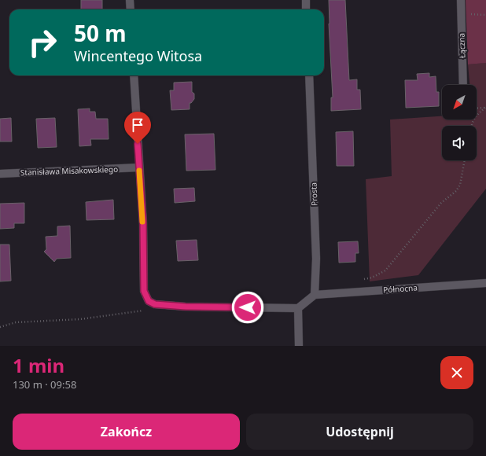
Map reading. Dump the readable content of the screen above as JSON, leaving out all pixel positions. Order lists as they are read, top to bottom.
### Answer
{
  "streets": {
    "street": [
      "Łączna",
      "Stanisława Misakowskiego",
      "Prosta",
      "Północna"
    ]
  },
  "crossings": [
    ["Prosta", "Północna"]
  ],
  "north": "bottom left",
  "page": {
    "turn": ["50 m", "Wincentego Witosa"],
    "heading": ["1 min", "130 m · 09:58"],
    "buttons": ["Zakończ", "Udostępnij"]
  }
}
